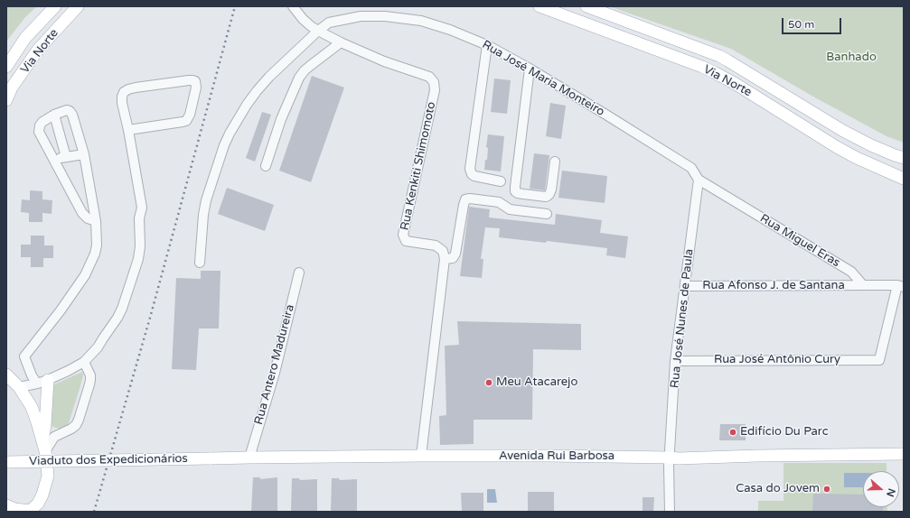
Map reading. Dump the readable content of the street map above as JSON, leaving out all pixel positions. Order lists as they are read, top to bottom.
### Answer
{
  "streets": {
    "main road": ["Via Norte", "Avenida Rui Barbosa", "Viaduto dos Expedicionários"],
    "street": [
      "Rua José Maria Monteiro",
      "Rua Kenkiti Shimomoto",
      "Rua Miguel Eras",
      "Rua Afonso J. de Santana",
      "Rua José Nunes de Paula",
      "Rua José Antônio Cury",
      "Rua Antero Madureira"
    ]
  },
  "crossings": [
    ["Rua José Maria Monteiro", "Rua Kenkiti Shimomoto"],
    ["Rua José Maria Monteiro", "Rua Miguel Eras"],
    ["Rua José Maria Monteiro", "Rua José Nunes de Paula"],
    ["Rua Miguel Eras", "Rua Afonso J. de Santana"],
    ["Rua Miguel Eras", "Rua José Nunes de Paula"],
    ["Rua Afonso J. de Santana", "Rua José Nunes de Paula"],
    ["Rua José Nunes de Paula", "Rua José Antônio Cury"],
    ["Rua José Nunes de Paula", "Avenida Rui Barbosa"],
    ["Rua Antero Madureira", "Avenida Rui Barbosa"],
    ["Avenida Rui Barbosa", "Viaduto dos Expedicionários"]
  ],
  "parks": ["Banhado"],
  "places": ["Meu Atacarejo", "Edifício Du Parc", "Casa do Jovem"],
  "scale_bar": "50 m",
  "north": "right"
}
